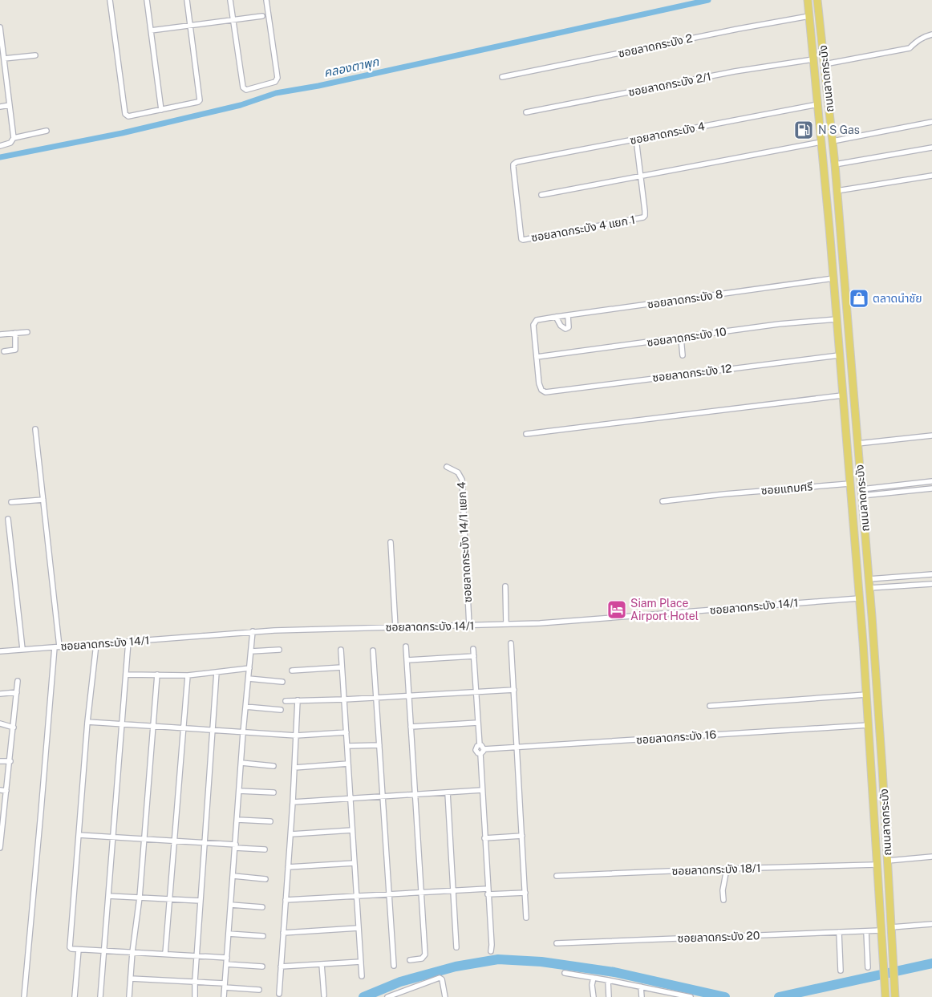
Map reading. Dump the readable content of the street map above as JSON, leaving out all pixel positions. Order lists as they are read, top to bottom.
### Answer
{
  "streets": {
    "main road": ["ถนนลาดกระบัง"],
    "street": [
      "ซอยลาดกระบัง 2",
      "ซอยลาดกระบัง 2/1",
      "ซอยลาดกระบัง 4",
      "ซอยลาดกระบัง 4 แยก 1",
      "ซอยลาดกระบัง 8",
      "ซอยลาดกระบัง 10",
      "ซอยลาดกระบัง 12",
      "ซอยแถมศรี",
      "ซอยลาดกระบัง 14/1 แยก 4",
      "ซอยลาดกระบัง 14/1",
      "ซอยลาดกระบัง 16",
      "ซอยลาดกระบัง 18/1",
      "ซอยลาดกระบัง 20"
    ]
  },
  "crossings": [
    ["ซอยลาดกระบัง 2", "ถนนลาดกระบัง"],
    ["ถนนลาดกระบัง", "ซอยลาดกระบัง 2/1"],
    ["ถนนลาดกระบัง", "ซอยลาดกระบัง 4"],
    ["ถนนลาดกระบัง", "ซอยลาดกระบัง 8"],
    ["ถนนลาดกระบัง", "ซอยลาดกระบัง 10"],
    ["ถนนลาดกระบัง", "ซอยลาดกระบัง 12"],
    ["ถนนลาดกระบัง", "ซอยแถมศรี"],
    ["ถนนลาดกระบัง", "ซอยลาดกระบัง 14/1"],
    ["ถนนลาดกระบัง", "ซอยลาดกระบัง 16"],
    ["ถนนลาดกระบัง", "ซอยลาดกระบัง 18/1"],
    ["ถนนลาดกระบัง", "ซอยลาดกระบัง 20"],
    ["ซอยลาดกระบัง 4", "ซอยลาดกระบัง 4 แยก 1"],
    ["ซอยลาดกระบัง 8", "ซอยลาดกระบัง 10"],
    ["ซอยลาดกระบัง 8", "ซอยลาดกระบัง 12"],
    ["ซอยลาดกระบัง 10", "ซอยลาดกระบัง 12"],
    ["ซอยลาดกระบัง 14/1 แยก 4", "ซอยลาดกระบัง 14/1"]
  ],
  "water": ["คลองตาพุก"],
  "places": {
    "fuel station": ["N S Gas"],
    "shop": ["ตลาดนำชัย"],
    "hotel": ["Siam Place Airport Hotel"]
  }
}
